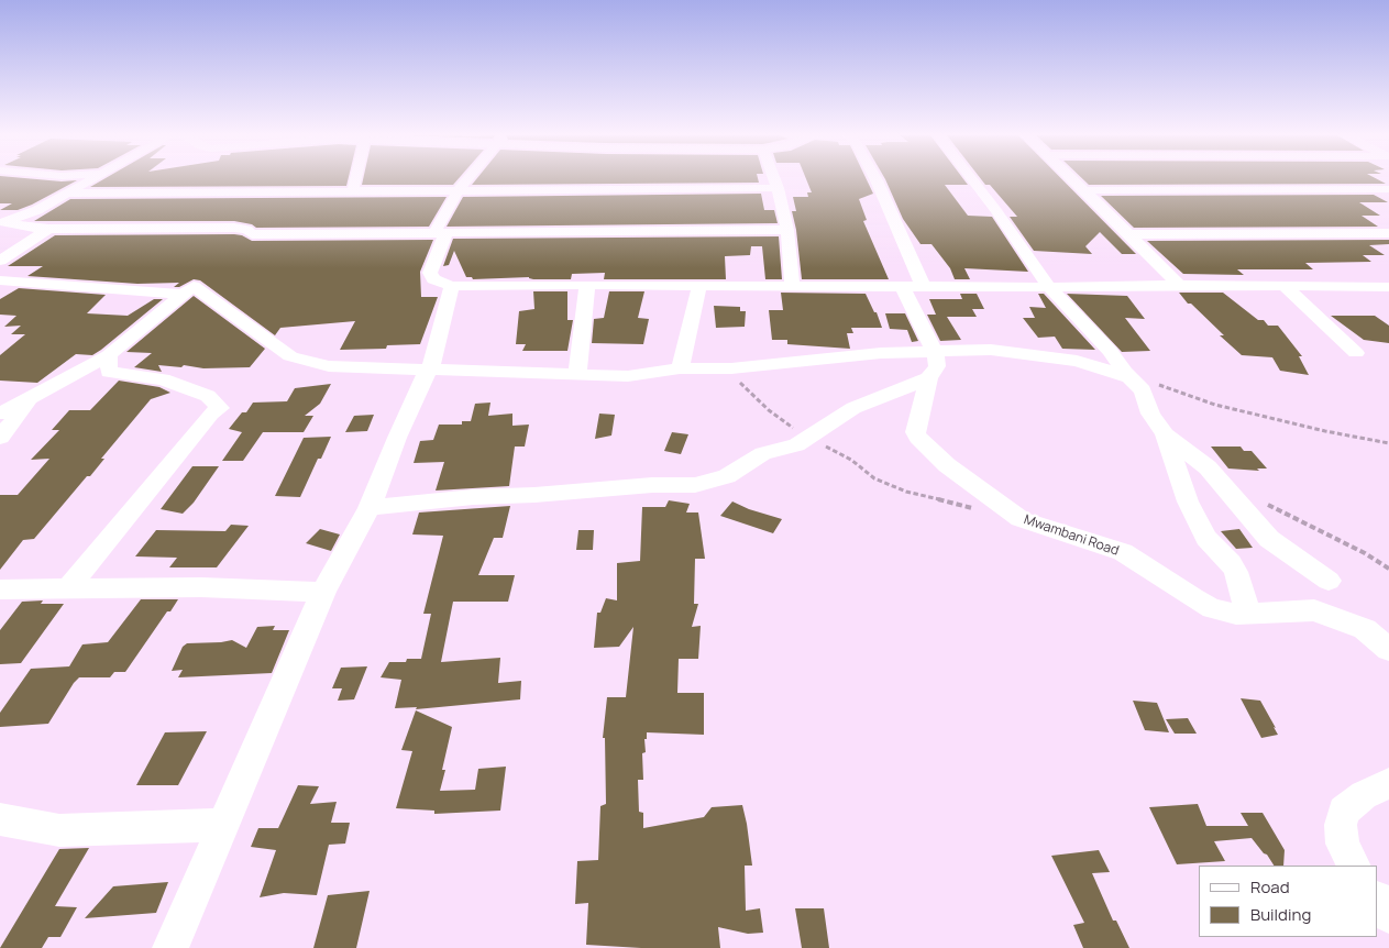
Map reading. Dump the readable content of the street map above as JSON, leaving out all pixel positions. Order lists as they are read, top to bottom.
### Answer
{
  "streets": {
    "street": ["Mwambani Road"]
  },
  "legend": ["Road", "Building"]
}
